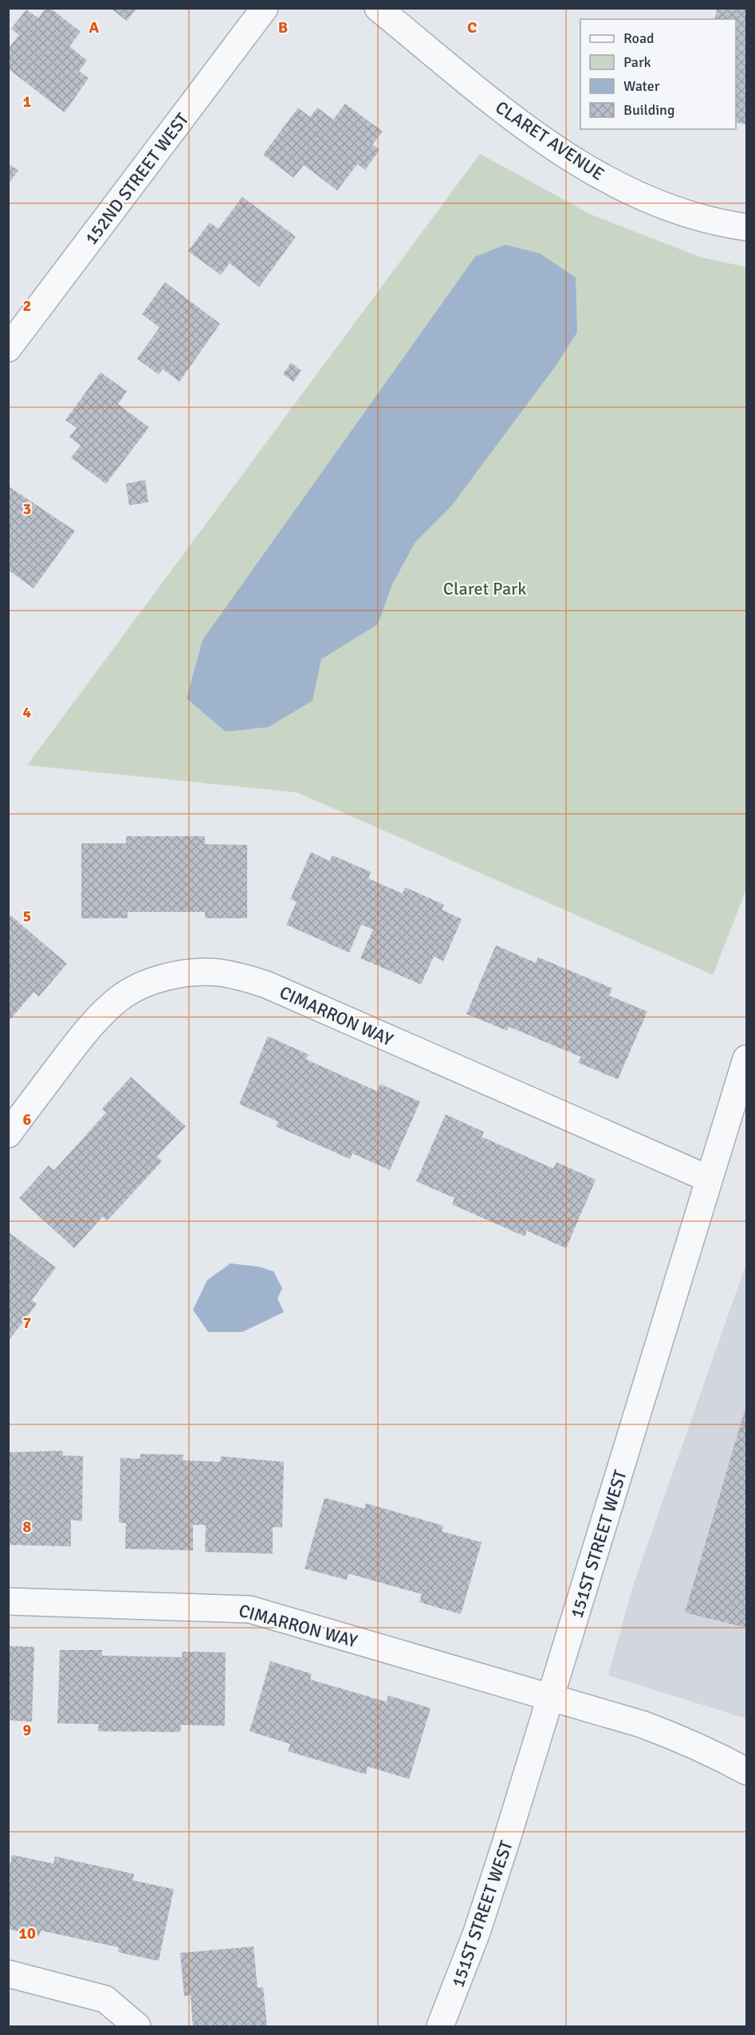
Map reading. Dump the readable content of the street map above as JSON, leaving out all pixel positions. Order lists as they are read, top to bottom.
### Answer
{
  "streets": {
    "street": [
      "CLARET AVENUE",
      "152ND STREET WEST",
      "CIMARRON WAY",
      "151ST STREET WEST"
    ]
  },
  "crossings": [
    ["CIMARRON WAY", "151ST STREET WEST"]
  ],
  "parks": ["Claret Park"],
  "legend": [
    "Road",
    "Park",
    "Water",
    "Building"
  ],
  "grid": {
    "columns": ["A", "B", "C"],
    "rows": [
      "1",
      "2",
      "3",
      "4",
      "5",
      "6",
      "7",
      "8",
      "9",
      "10"
    ]
  }
}
